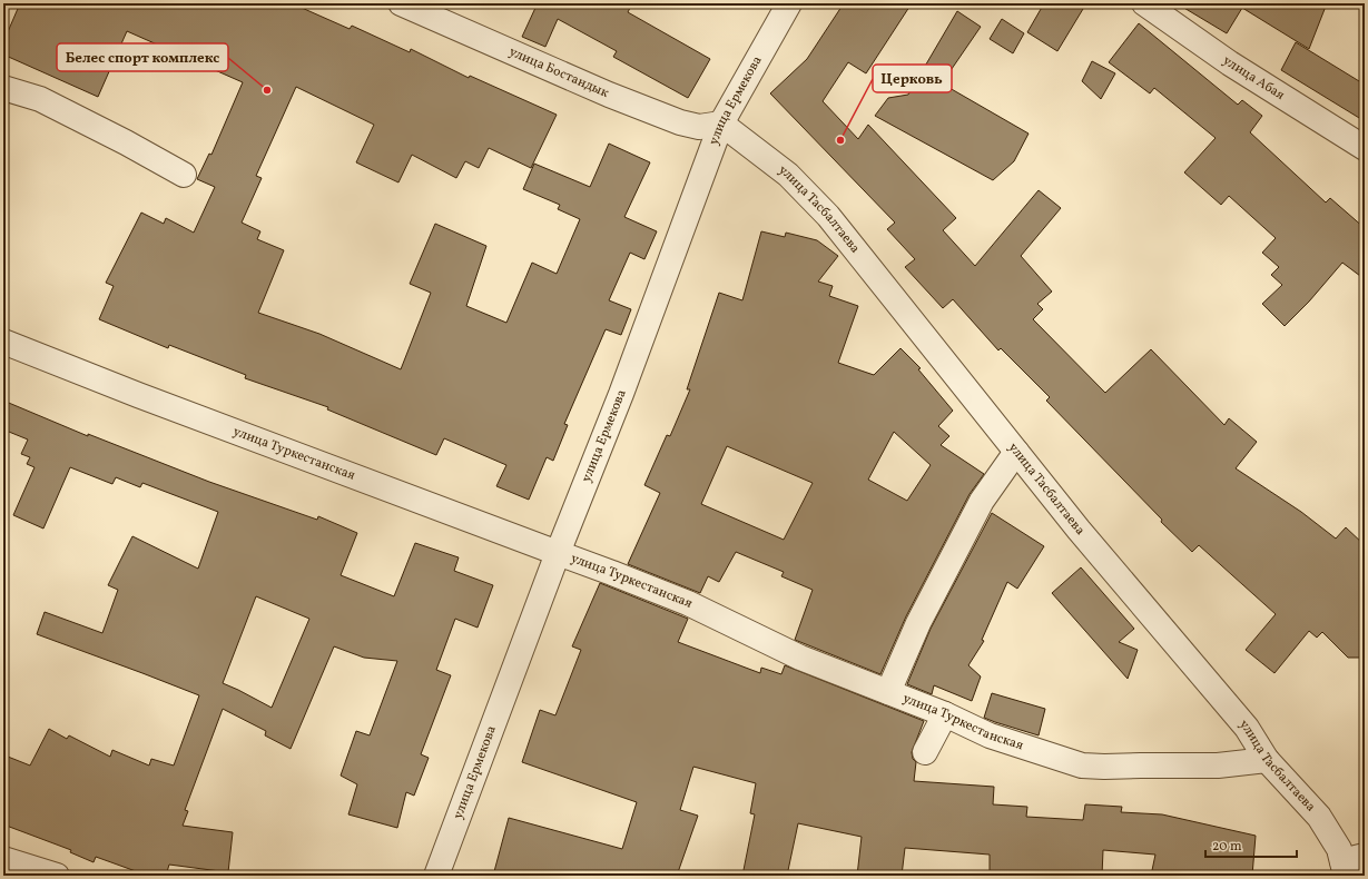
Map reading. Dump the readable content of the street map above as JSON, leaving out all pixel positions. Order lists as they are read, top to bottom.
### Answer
{
  "streets": {
    "street": [
      "улица Бостандык",
      "улица Абая",
      "улица Ермекова",
      "улица Тасбалтаева",
      "улица Туркестанская"
    ]
  },
  "crossings": [
    ["улица Бостандык", "улица Ермекова"],
    ["улица Бостандык", "улица Тасбалтаева"],
    ["улица Ермекова", "улица Тасбалтаева"],
    ["улица Ермекова", "улица Туркестанская"],
    ["улица Тасбалтаева", "улица Туркестанская"]
  ],
  "places": ["Белес спорт комплекс", "Церковь"],
  "scale_bar": "20 m"
}
